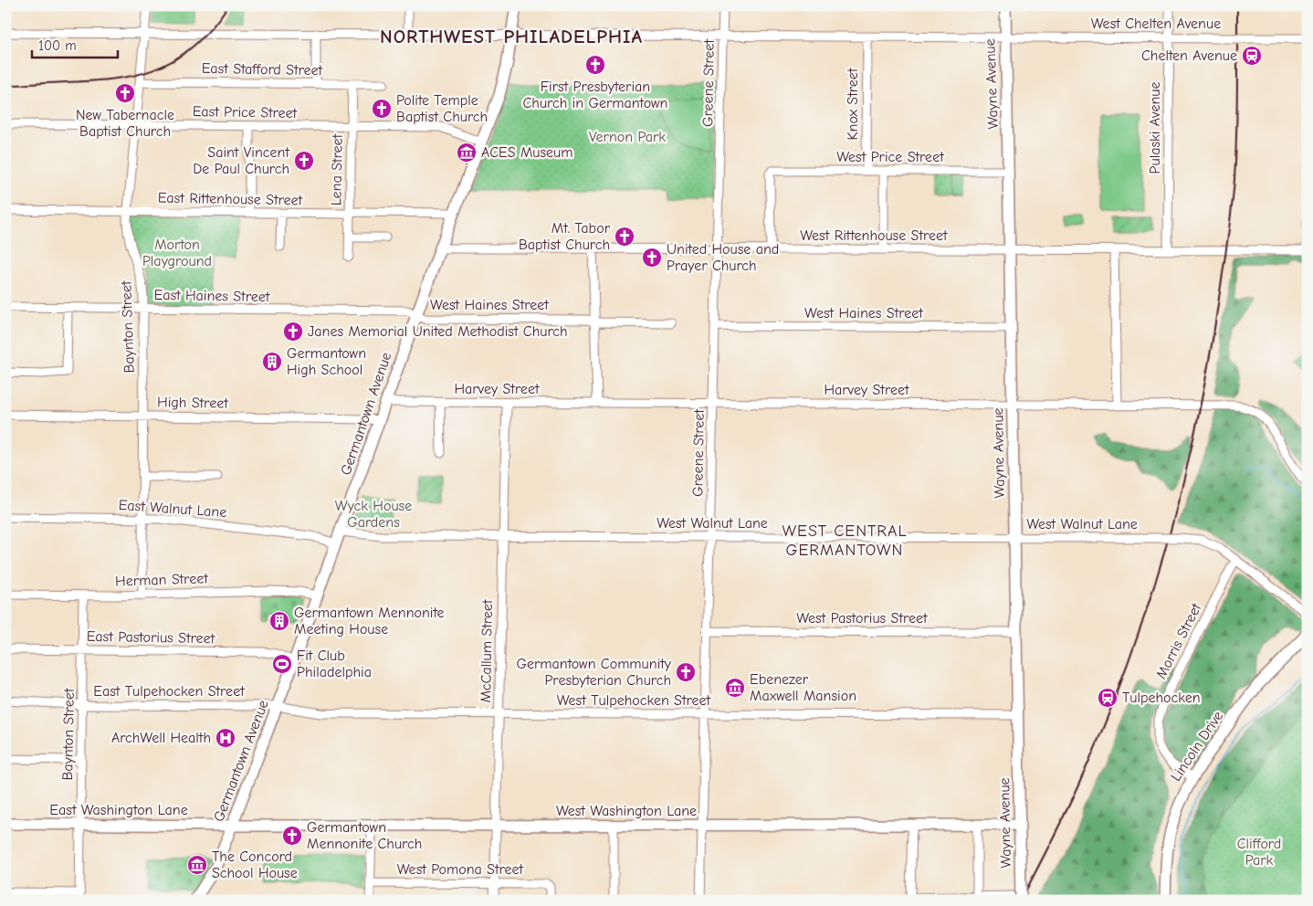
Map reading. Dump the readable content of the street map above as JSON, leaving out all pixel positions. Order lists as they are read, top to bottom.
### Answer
{
  "streets": {
    "main road": [
      "Wayne Avenue",
      "Germantown Avenue",
      "Lincoln Drive",
      "East Washington Lane",
      "West Washington Lane"
    ],
    "street": [
      "West Chelten Avenue",
      "East Stafford Street",
      "Greene Street",
      "Knox Street",
      "East Price Street",
      "Pulaski Avenue",
      "West Price Street",
      "Lena Street",
      "East Rittenhouse Street",
      "West Rittenhouse Street",
      "East Haines Street",
      "West Haines Street",
      "Baynton Street",
      "Harvey Street",
      "High Street",
      "East Walnut Lane",
      "West Walnut Lane",
      "Herman Street",
      "West Pastorius Street",
      "East Pastorius Street",
      "Morris Street",
      "McCallum Street",
      "East Tulpehocken Street",
      "West Tulpehocken Street",
      "West Pomona Street"
    ]
  },
  "crossings": [
    ["West Chelten Avenue", "Greene Street"],
    ["West Chelten Avenue", "Wayne Avenue"],
    ["West Chelten Avenue", "Knox Street"],
    ["West Chelten Avenue", "Pulaski Avenue"],
    ["West Chelten Avenue", "Baynton Street"],
    ["West Chelten Avenue", "Germantown Avenue"],
    ["East Stafford Street", "Lena Street"],
    ["East Stafford Street", "Baynton Street"],
    ["Greene Street", "West Rittenhouse Street"],
    ["Greene Street", "West Haines Street"],
    ["Greene Street", "Harvey Street"],
    ["Greene Street", "West Walnut Lane"],
    ["Greene Street", "West Pastorius Street"],
    ["Greene Street", "West Tulpehocken Street"],
    ["Greene Street", "West Washington Lane"],
    ["Wayne Avenue", "West Price Street"],
    ["Wayne Avenue", "West Rittenhouse Street"],
    ["Wayne Avenue", "West Haines Street"],
    ["Wayne Avenue", "Harvey Street"],
    ["Wayne Avenue", "West Walnut Lane"],
    ["Wayne Avenue", "West Pastorius Street"],
    ["Wayne Avenue", "West Tulpehocken Street"],
    ["Wayne Avenue", "West Washington Lane"],
    ["Knox Street", "West Price Street"],
    ["East Price Street", "Lena Street"],
    ["East Price Street", "Baynton Street"],
    ["East Price Street", "Germantown Avenue"],
    ["Pulaski Avenue", "West Rittenhouse Street"],
    ["West Price Street", "West Rittenhouse Street"],
    ["Lena Street", "East Rittenhouse Street"],
    ["East Rittenhouse Street", "Baynton Street"],
    ["East Rittenhouse Street", "Germantown Avenue"],
    ["West Rittenhouse Street", "Germantown Avenue"],
    ["East Haines Street", "West Haines Street"],
    ["East Haines Street", "Baynton Street"],
    ["East Haines Street", "Germantown Avenue"],
    ["West Haines Street", "Germantown Avenue"],
    ["Baynton Street", "High Street"],
    ["Baynton Street", "East Walnut Lane"],
    ["Baynton Street", "Herman Street"],
    ["Baynton Street", "East Pastorius Street"],
    ["Baynton Street", "East Tulpehocken Street"],
    ["Baynton Street", "East Washington Lane"],
    ["Harvey Street", "Germantown Avenue"],
    ["Harvey Street", "McCallum Street"],
    ["High Street", "Germantown Avenue"],
    ["Germantown Avenue", "East Walnut Lane"],
    ["Germantown Avenue", "West Walnut Lane"],
    ["Germantown Avenue", "Herman Street"],
    ["Germantown Avenue", "East Pastorius Street"],
    ["Germantown Avenue", "East Tulpehocken Street"],
    ["Germantown Avenue", "West Tulpehocken Street"],
    ["Germantown Avenue", "East Washington Lane"],
    ["Germantown Avenue", "West Washington Lane"],
    ["West Walnut Lane", "Morris Street"],
    ["West Walnut Lane", "McCallum Street"],
    ["Morris Street", "Lincoln Drive"],
    ["McCallum Street", "West Tulpehocken Street"],
    ["McCallum Street", "West Washington Lane"],
    ["McCallum Street", "West Pomona Street"],
    ["East Tulpehocken Street", "West Tulpehocken Street"],
    ["East Washington Lane", "West Washington Lane"]
  ],
  "districts": ["NORTHWEST PHILADELPHIA", "WEST CENTRAL GERMANTOWN"],
  "parks": [
    "Vernon Park",
    "Morton Playground",
    "Wyck House Gardens",
    "Clifford Park"
  ],
  "places": {
    "station": ["Chelten Avenue", "Tulpehocken"],
    "church": [
      "First Presbyterian Church in Germantown",
      "New Tabernacle Baptist Church",
      "Polite Temple Baptist Church",
      "Saint Vincent De Paul Church",
      "Mt. Tabor Baptist Church",
      "United House and Prayer Church",
      "Janes Memorial United Methodist Church",
      "Germantown Community Presbyterian Church",
      "Germantown Mennonite Church"
    ],
    "museum": ["ACES Museum", "Ebenezer Maxwell Mansion", "The Concord School House"],
    "building": ["Germantown High School", "Germantown Mennonite Meeting House"],
    "sports": ["Fit Club Philadelphia"],
    "hospital": ["ArchWell Health"]
  },
  "scale_bar": "100 m"
}
